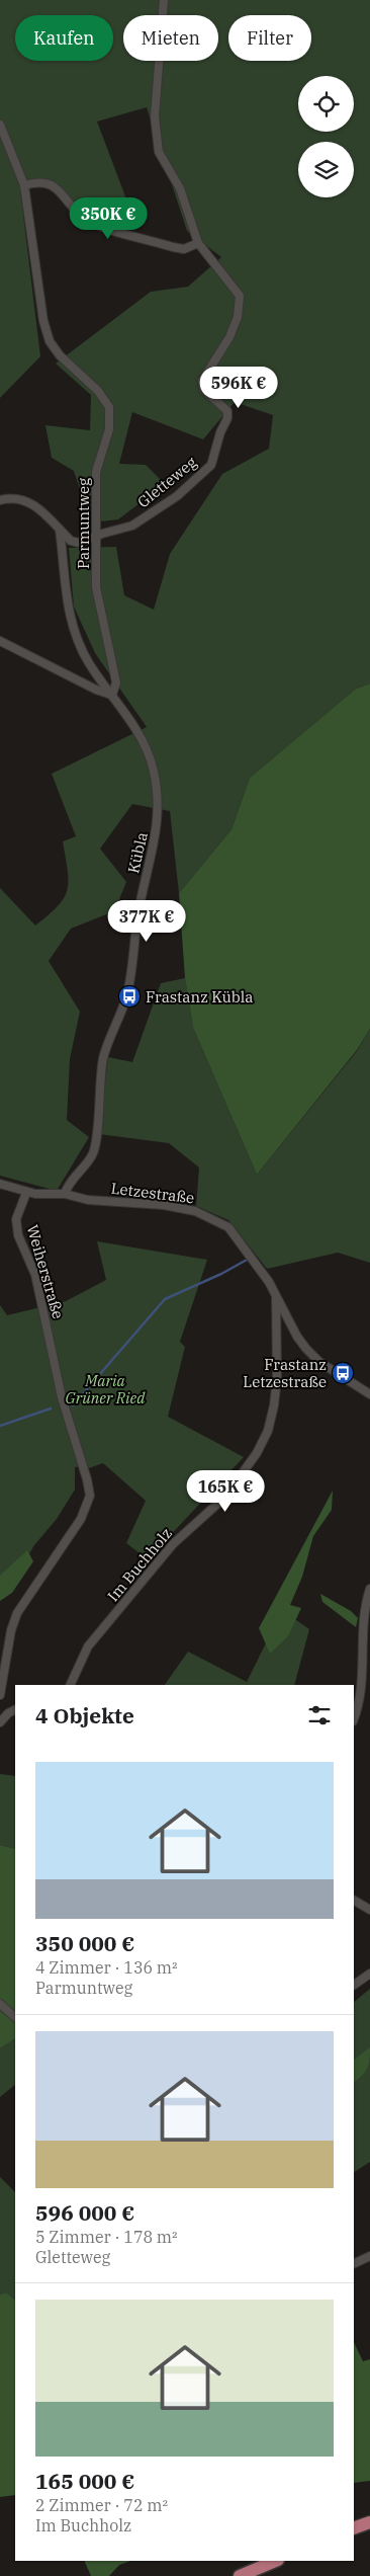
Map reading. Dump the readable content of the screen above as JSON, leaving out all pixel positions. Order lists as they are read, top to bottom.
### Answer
{
  "streets": {
    "street": [
      "Gletteweg",
      "Parmuntweg",
      "Kübla",
      "Letzestraße",
      "Weiherstraße",
      "Im Buchholz"
    ]
  },
  "crossings": [
    ["Gletteweg", "Parmuntweg"],
    ["Parmuntweg", "Kübla"],
    ["Kübla", "Letzestraße"],
    ["Letzestraße", "Weiherstraße"],
    ["Letzestraße", "Im Buchholz"]
  ],
  "parks": ["Maria Grüner Ried"],
  "places": {
    "bus stop": ["Frastanz Kübla", "Frastanz Letzestraße"]
  },
  "page": {
    "chip": ["Kaufen", "Mieten", "Filter"],
    "price": [
      "350K €",
      "596K €",
      "377K €",
      "165K €"
    ],
    "heading": "4 Objekte",
    "list": [
      {
        "name": "350 000 €",
        "note": "4 Zimmer · 136 m² · Parmuntweg"
      },
      {
        "name": "596 000 €",
        "note": "5 Zimmer · 178 m² · Gletteweg"
      },
      {
        "name": "165 000 €",
        "note": "2 Zimmer · 72 m² · Im Buchholz"
      }
    ]
  }
}
